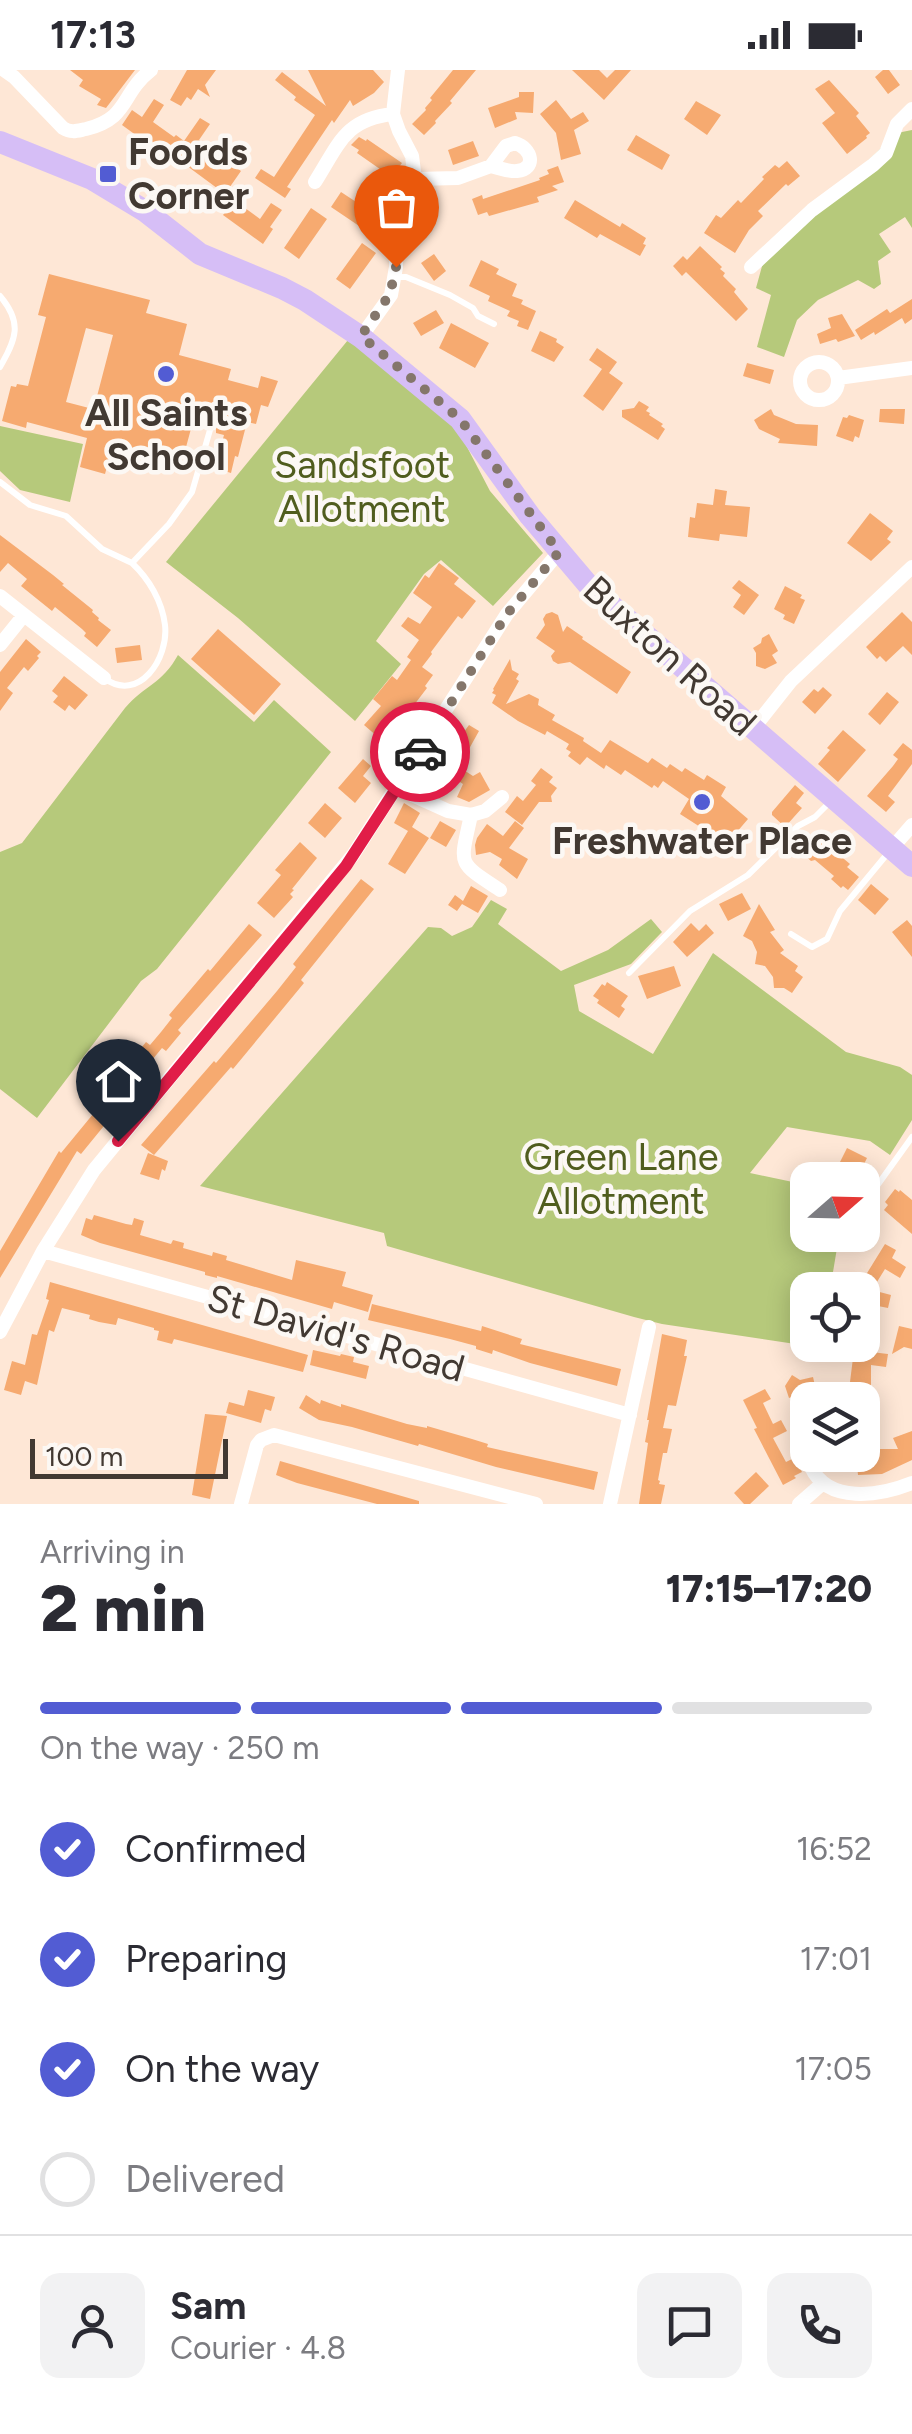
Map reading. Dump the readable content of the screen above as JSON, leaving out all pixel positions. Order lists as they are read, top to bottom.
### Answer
{
  "streets": {
    "highway": ["Buxton Road"],
    "street": ["St David's Road"]
  },
  "parks": ["Sandsfoot Allotment", "Green Lane Allotment"],
  "places": {
    "transit": ["Foords Corner"],
    "other": ["All Saints School", "Freshwater Place"]
  },
  "scale_bar": "100 m",
  "north": "right",
  "page": {
    "status": "17:13",
    "scale": "100 m",
    "heading": ["2 min", "Arriving in", "17:15–17:20"],
    "panel": ["Sam", "Courier · 4.8"],
    "bar": "On the way · 250 m",
    "list": [
      ["Confirmed", "16:52"],
      ["Preparing", "17:01"],
      ["On the way", "17:05"],
      "Delivered"
    ]
  }
}
